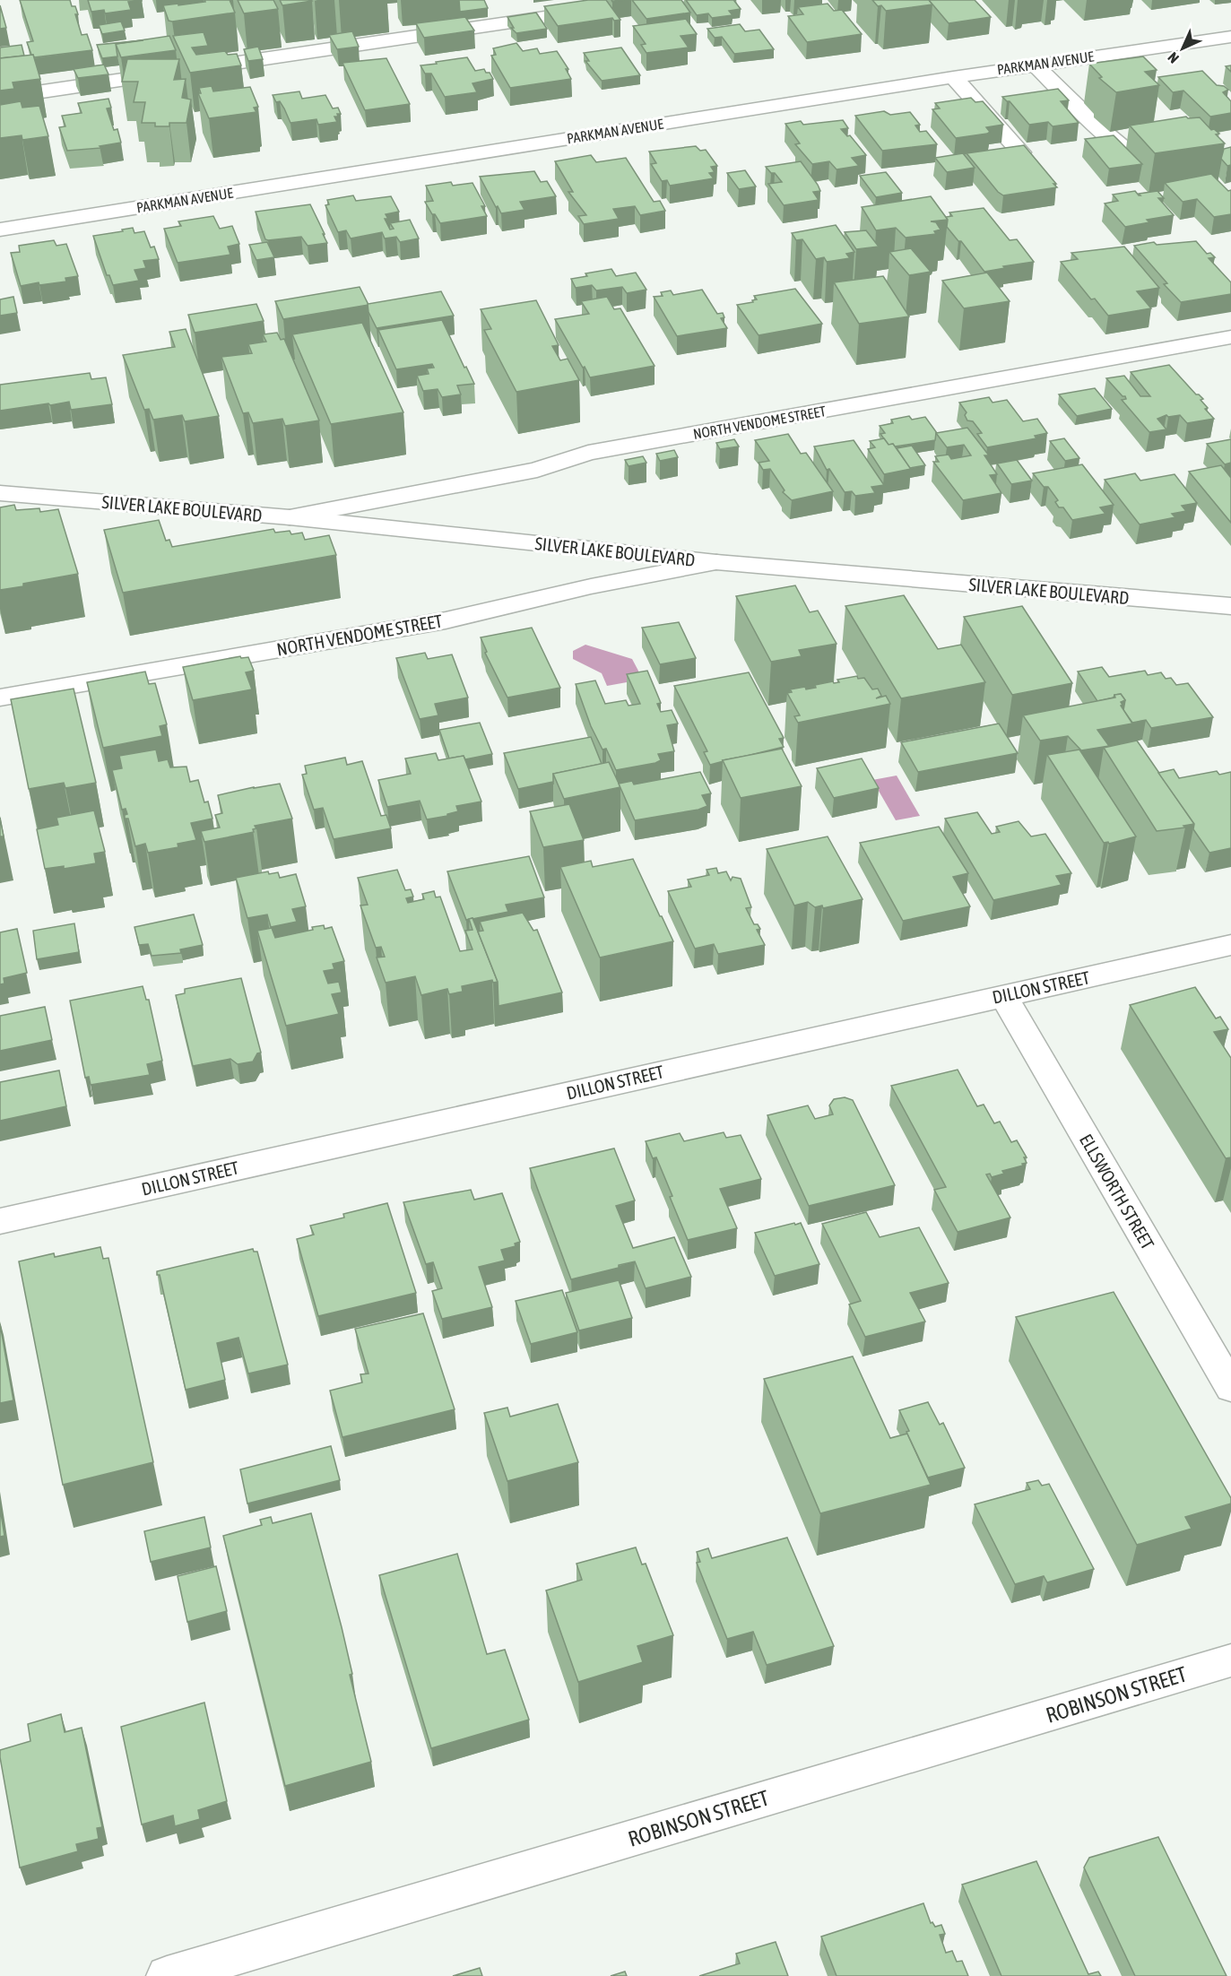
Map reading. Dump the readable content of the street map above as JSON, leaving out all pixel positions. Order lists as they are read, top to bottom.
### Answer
{
  "streets": {
    "street": [
      "PARKMAN AVENUE",
      "NORTH VENDOME STREET",
      "SILVER LAKE BOULEVARD",
      "DILLON STREET",
      "ELLSWORTH STREET",
      "ROBINSON STREET"
    ]
  },
  "crossings": [
    ["NORTH VENDOME STREET", "SILVER LAKE BOULEVARD"],
    ["DILLON STREET", "ELLSWORTH STREET"]
  ],
  "north": "bottom left"
}
